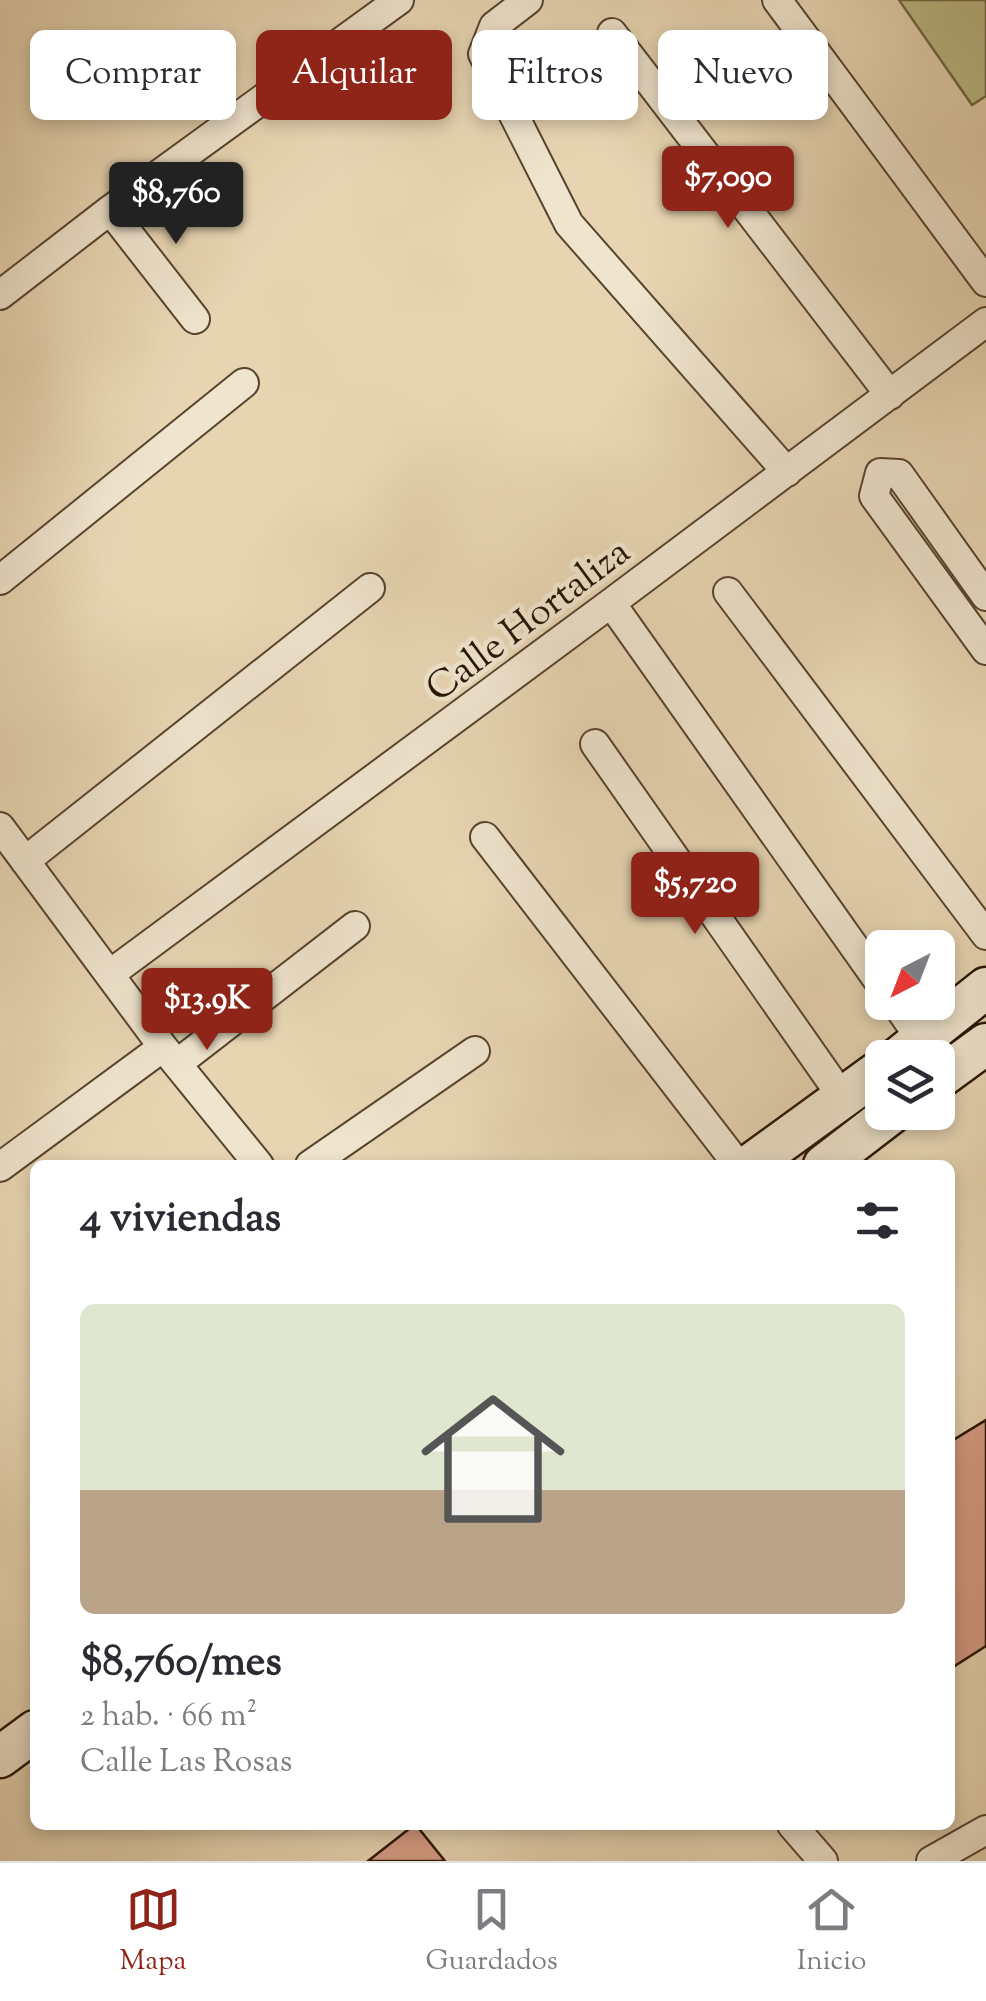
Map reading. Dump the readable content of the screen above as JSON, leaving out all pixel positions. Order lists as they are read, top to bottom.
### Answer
{
  "streets": {
    "street": ["Calle Hortaliza"]
  },
  "north": "bottom left",
  "page": {
    "chip": [
      "Comprar",
      "Alquilar",
      "Filtros",
      "Nuevo"
    ],
    "price": [
      "$7,090",
      "$8,760",
      "$5,720",
      "$13.9K"
    ],
    "heading": "4 viviendas",
    "list": [
      {
        "name": "$8,760/mes",
        "note": "2 hab. · 66 m² · Calle Las Rosas"
      }
    ],
    "tabs": ["Mapa", "Guardados", "Inicio"]
  }
}
